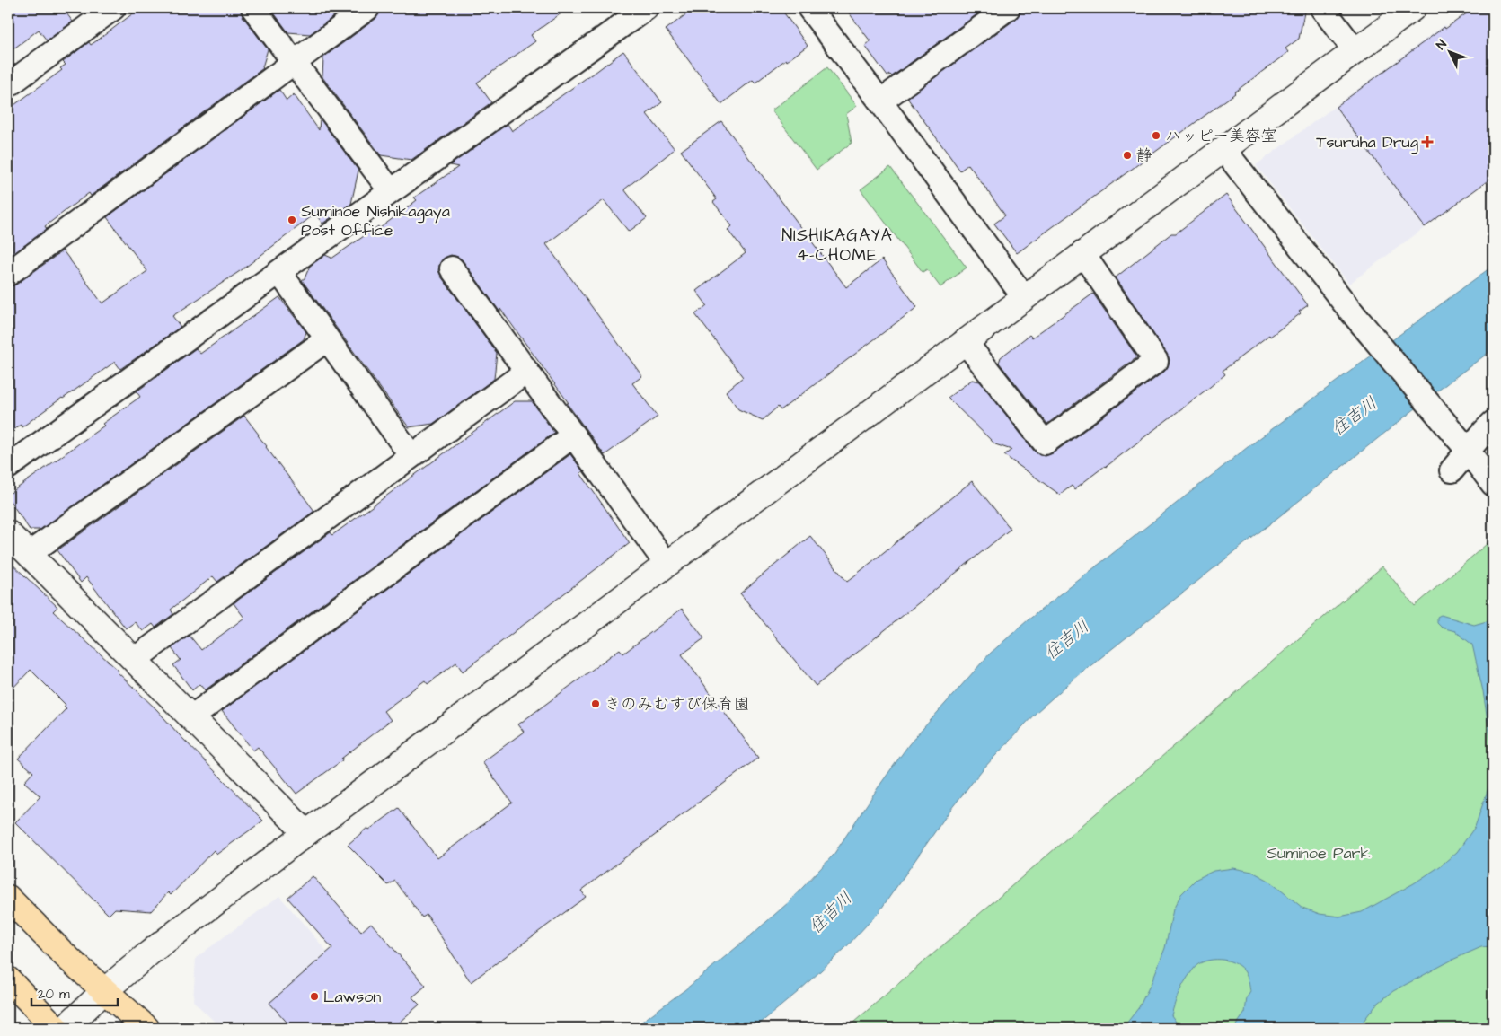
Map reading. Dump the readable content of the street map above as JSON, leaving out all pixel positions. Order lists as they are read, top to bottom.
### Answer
{
  "districts": ["NISHIKAGAYA 4-CHOME"],
  "water": ["住吉川"],
  "parks": ["Suminoe Park"],
  "places": {
    "other": [
      "ハッピー美容室",
      "静",
      "Suminoe Nishikagaya Post Office",
      "きのみむすび保育園",
      "Lawson"
    ],
    "health": ["Tsuruha Drug"]
  },
  "scale_bar": "20 m",
  "north": "top left"
}
